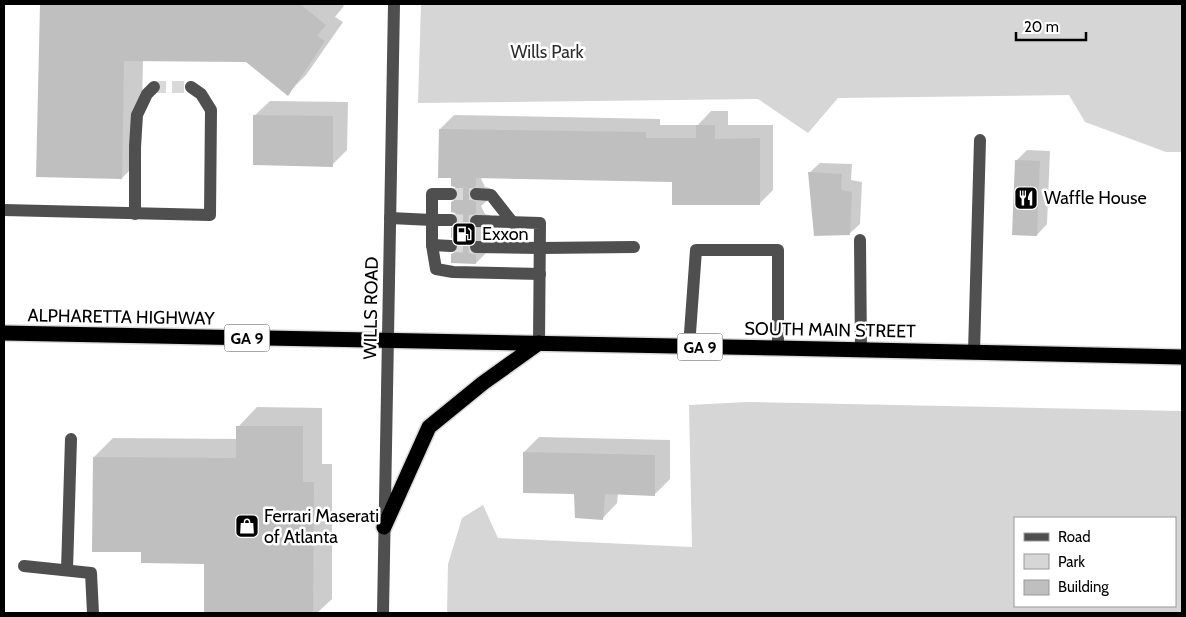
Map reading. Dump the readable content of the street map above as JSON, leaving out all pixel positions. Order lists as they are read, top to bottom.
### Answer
{
  "streets": {
    "highway": ["ALPHARETTA HIGHWAY", "SOUTH MAIN STREET", "GA 9"],
    "street": ["WILLS ROAD"]
  },
  "crossings": [
    ["WILLS ROAD", "ALPHARETTA HIGHWAY"],
    ["WILLS ROAD", "SOUTH MAIN STREET"],
    ["ALPHARETTA HIGHWAY", "SOUTH MAIN STREET"]
  ],
  "parks": ["Wills Park"],
  "places": {
    "restaurant": ["Waffle House"],
    "fuel station": ["Exxon"],
    "shop": ["Ferrari Maserati of Atlanta"]
  },
  "legend": ["Road", "Park", "Building"],
  "scale_bar": "20 m"
}
